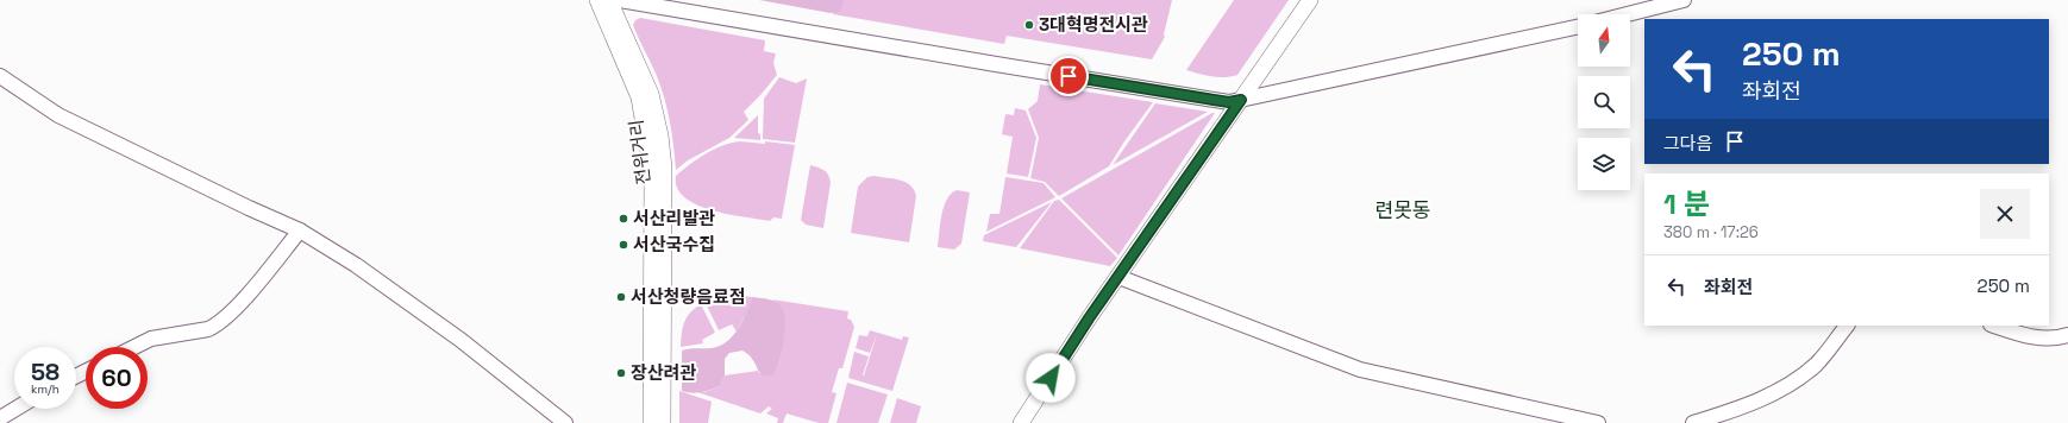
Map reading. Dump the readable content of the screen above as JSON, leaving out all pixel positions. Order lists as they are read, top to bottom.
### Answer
{
  "streets": {
    "main road": ["전위거리"]
  },
  "districts": ["련못동"],
  "places": [
    "3대혁명전시관",
    "서산리발관",
    "서산국수집",
    "서산청량음료점",
    "장산려관"
  ],
  "north": "top",
  "page": {
    "turn": ["250 m", "좌회전"],
    "then": "그다음",
    "heading": ["1 분", "380 m · 17:26"],
    "list": [
      {
        "name": "좌회전",
        "value": "250 m"
      }
    ],
    "speed": "58 km/h",
    "limit": "60"
  }
}
